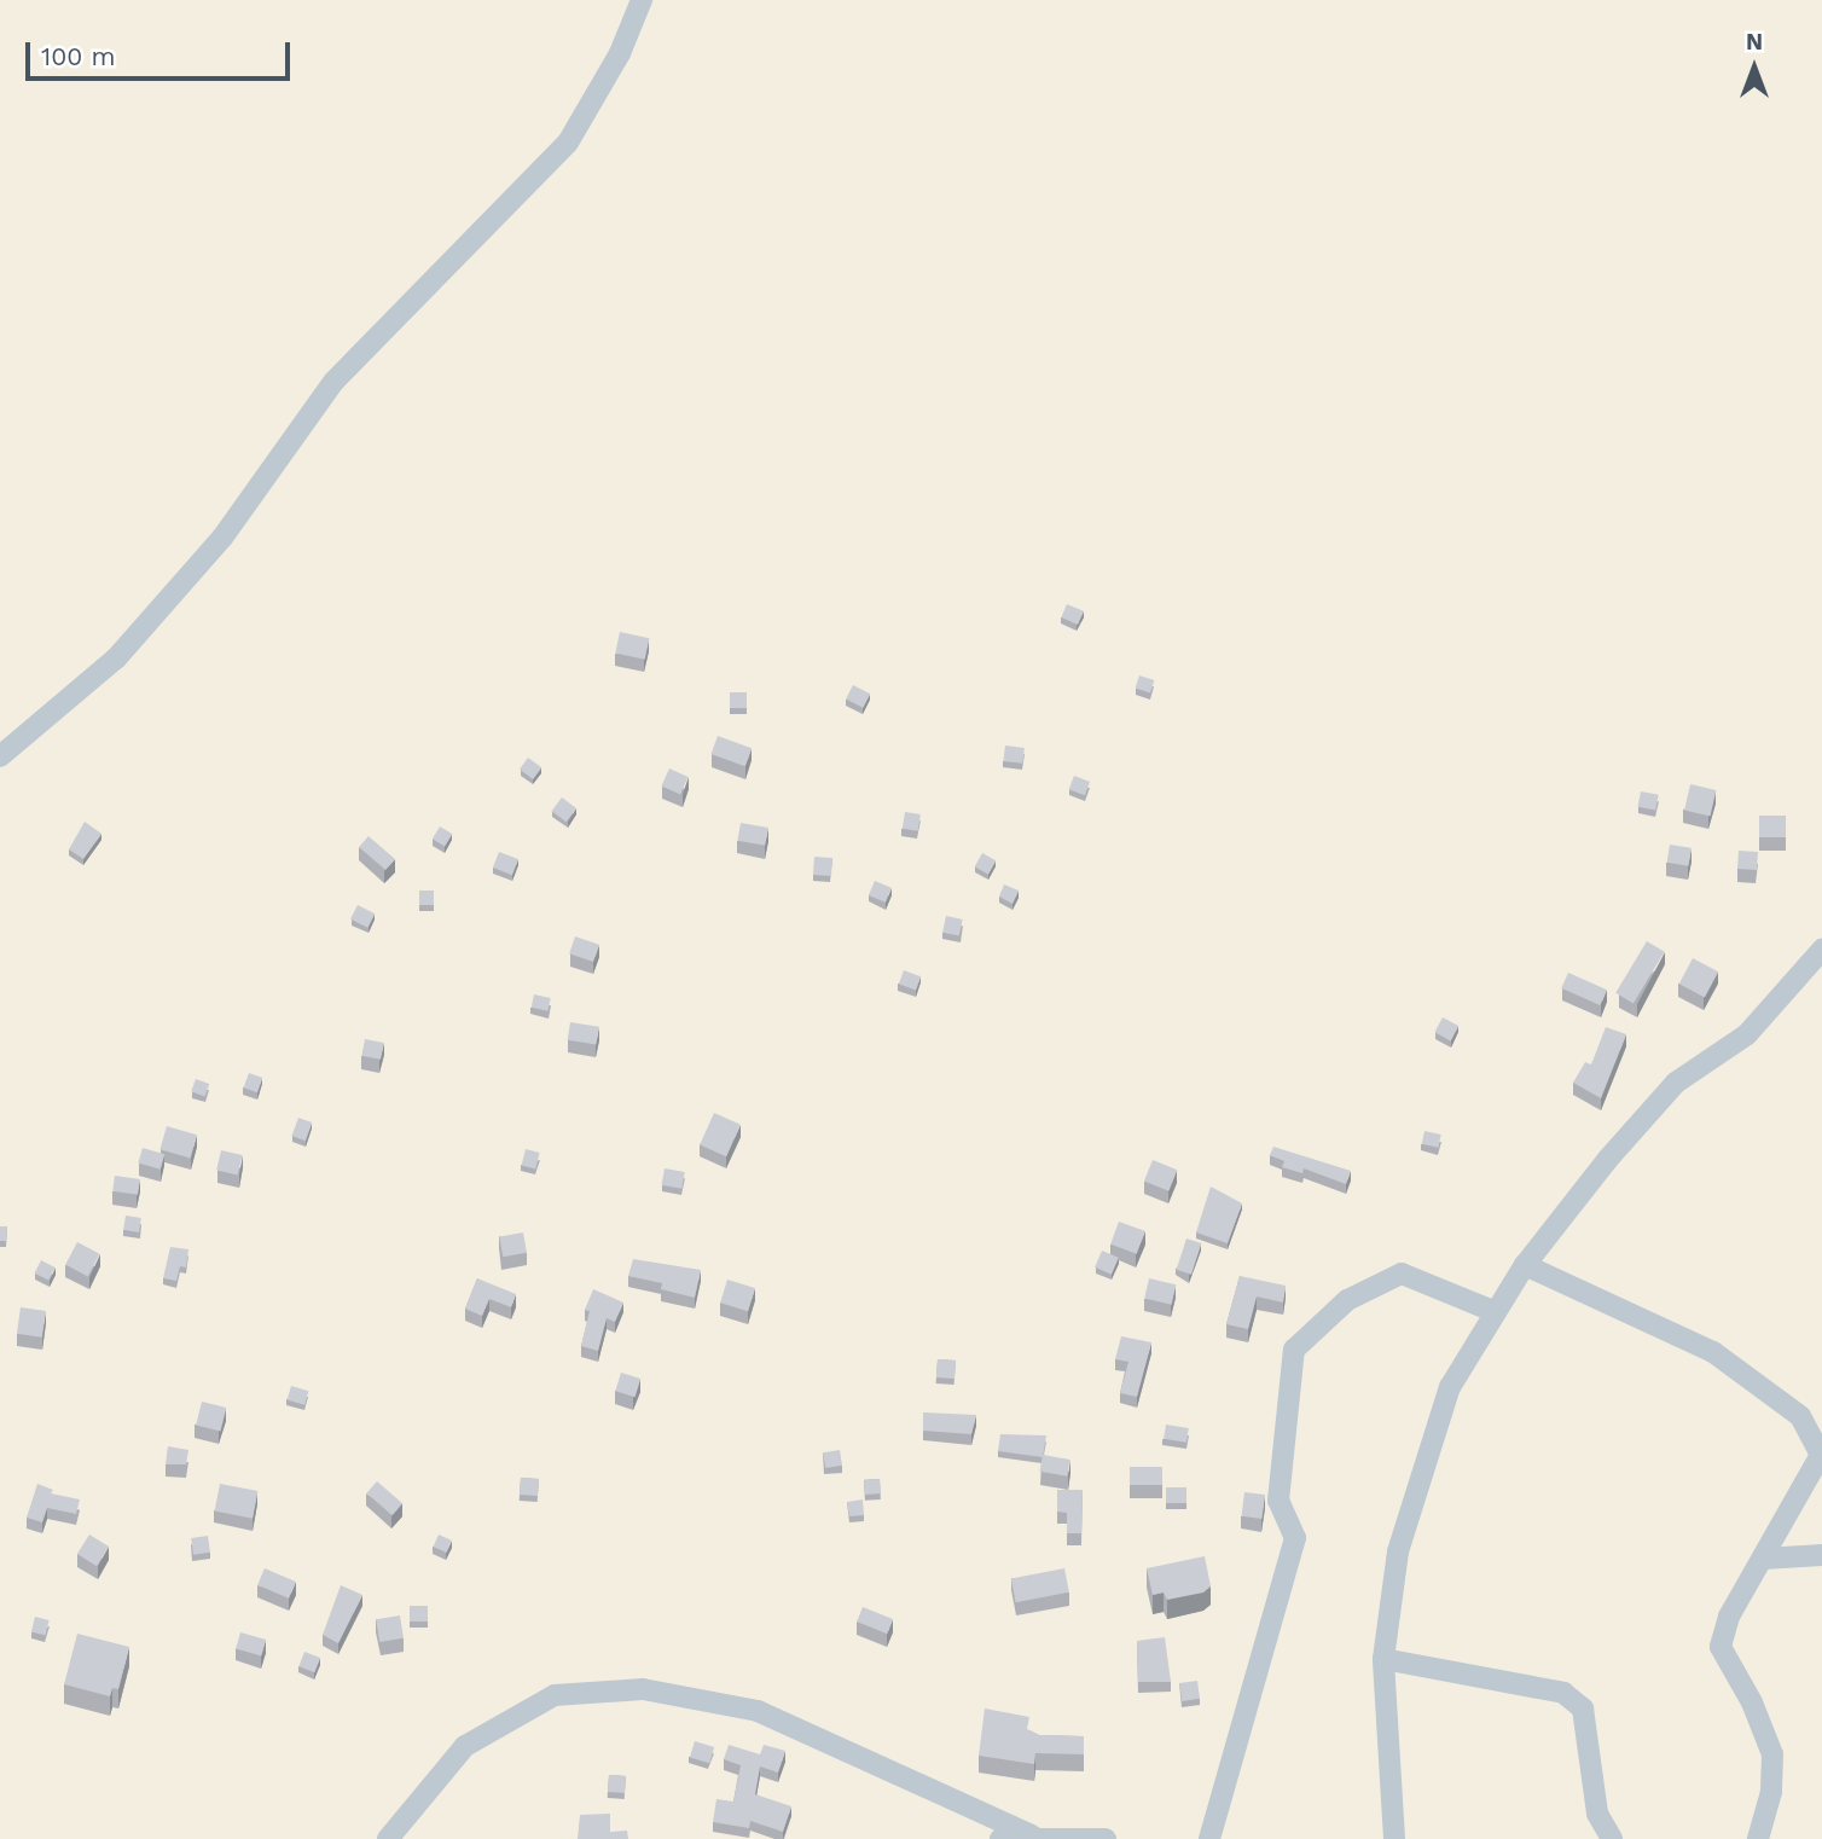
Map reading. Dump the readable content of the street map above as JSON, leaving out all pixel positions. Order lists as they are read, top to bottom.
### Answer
{
  "scale_bar": "100 m",
  "north": "top"
}
